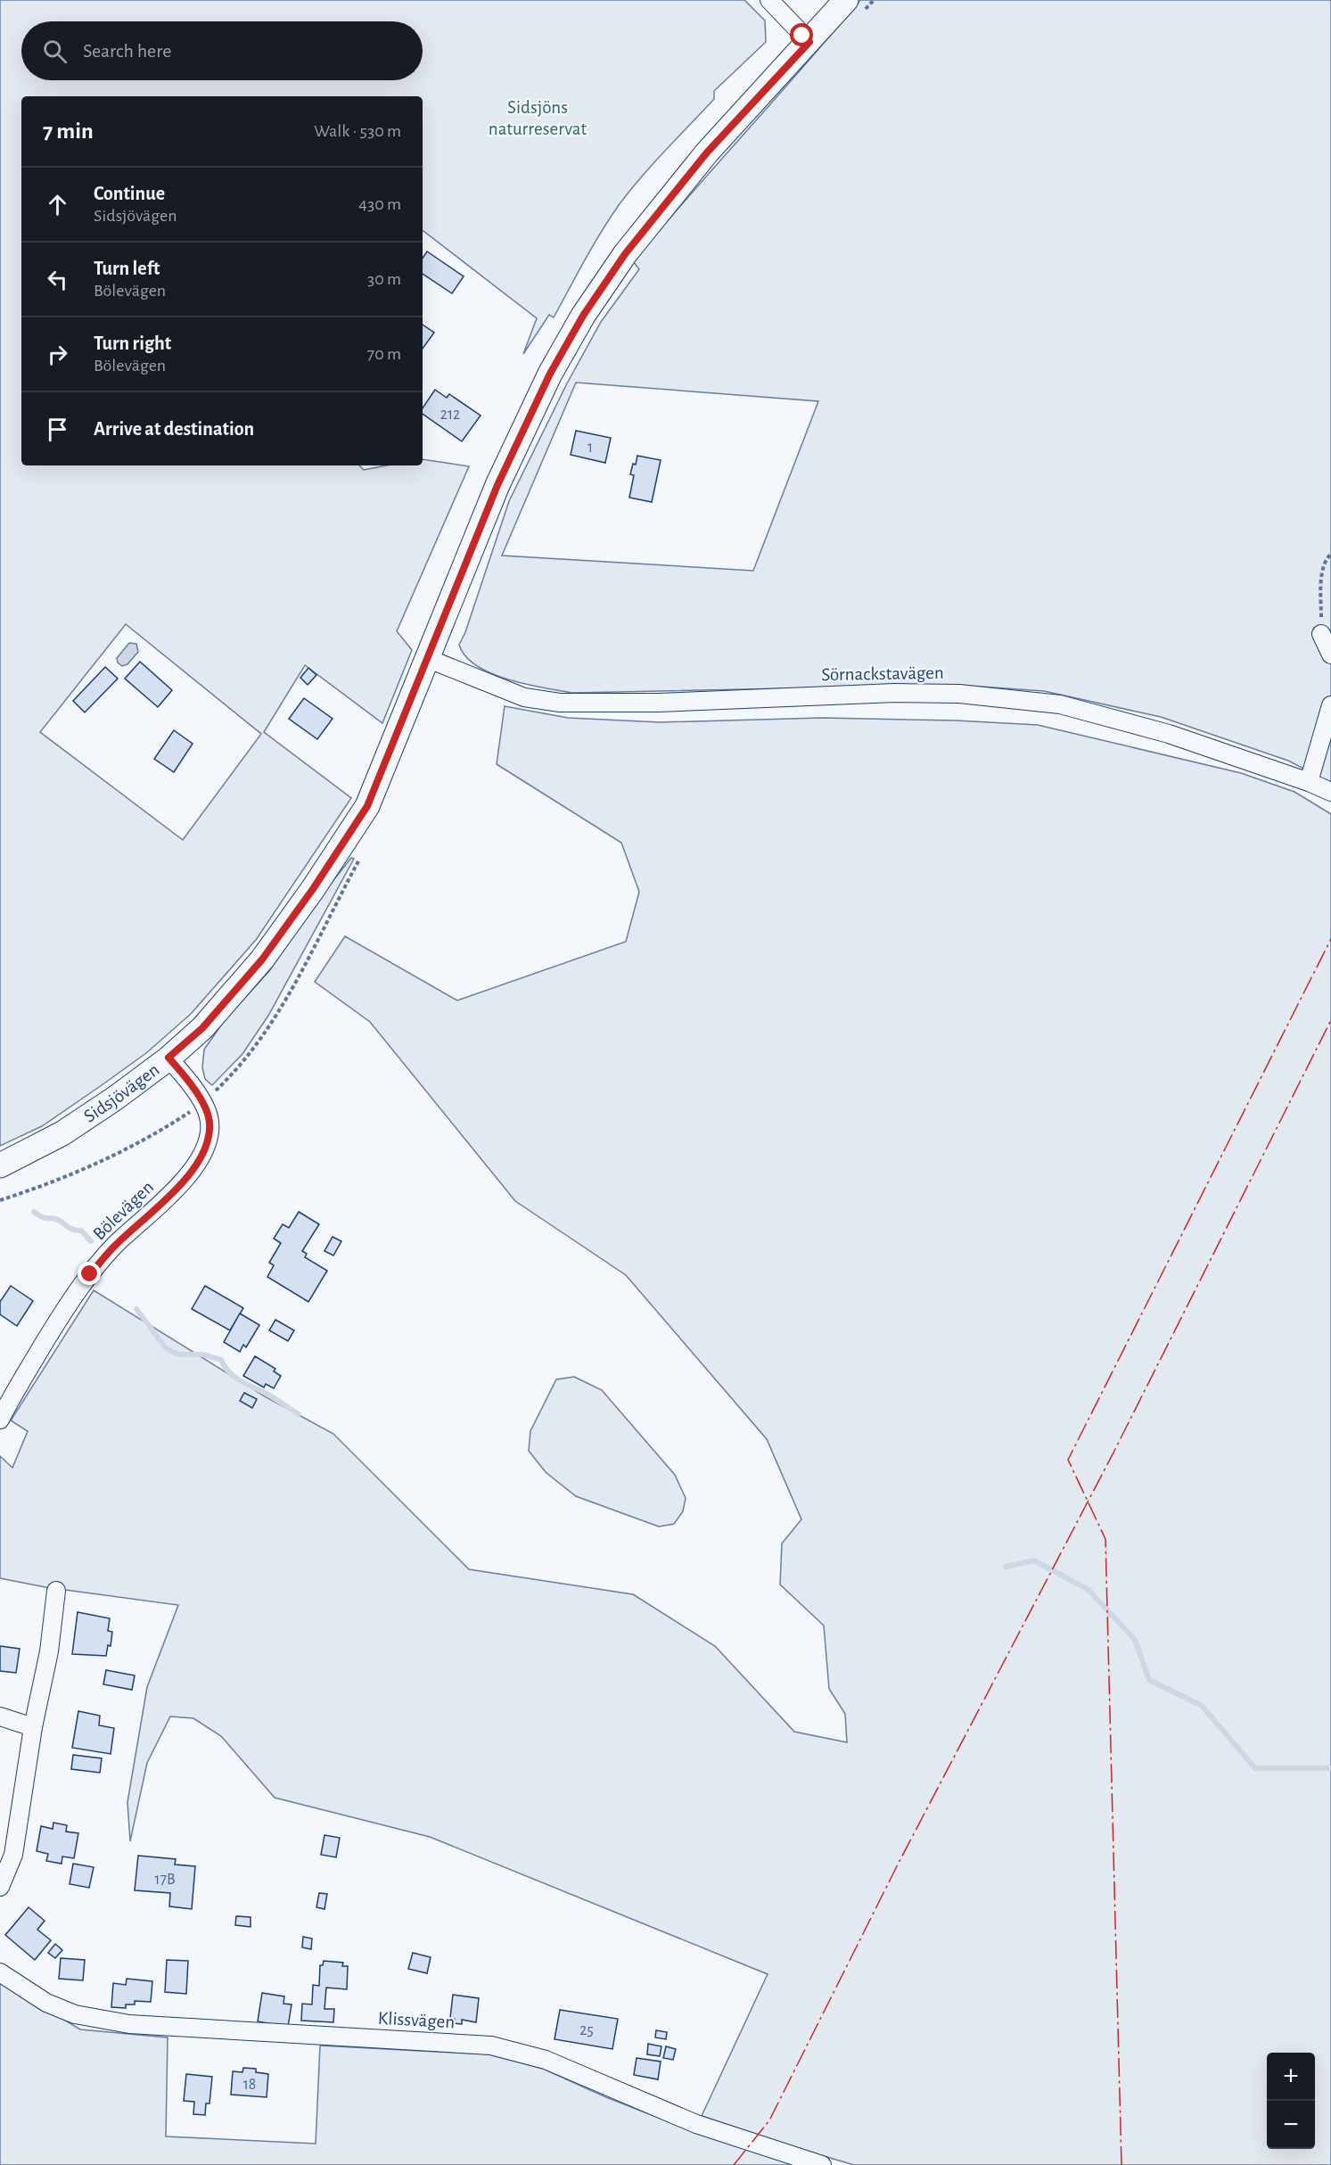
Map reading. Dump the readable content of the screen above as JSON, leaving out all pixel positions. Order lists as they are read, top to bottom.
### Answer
{
  "streets": {
    "main road": ["Sidsjövägen"],
    "street": ["Sörnackstavägen", "Bölevägen", "Klissvägen"]
  },
  "crossings": [
    ["Sörnackstavägen", "Sidsjövägen"],
    ["Sidsjövägen", "Bölevägen"]
  ],
  "parks": ["Sidsjöns naturreservat"],
  "house_numbers": [
    "212",
    "1",
    "17B",
    "25",
    "18"
  ],
  "page": {
    "search": "Search here",
    "heading": ["7 min", "Walk · 530 m"],
    "list": [
      ["Continue", "Sidsjövägen", "430 m"],
      ["Turn left", "Bölevägen", "30 m"],
      ["Turn right", "Bölevägen", "70 m"],
      "Arrive at destination"
    ],
    "map_buttons": ["+", "−"]
  }
}
